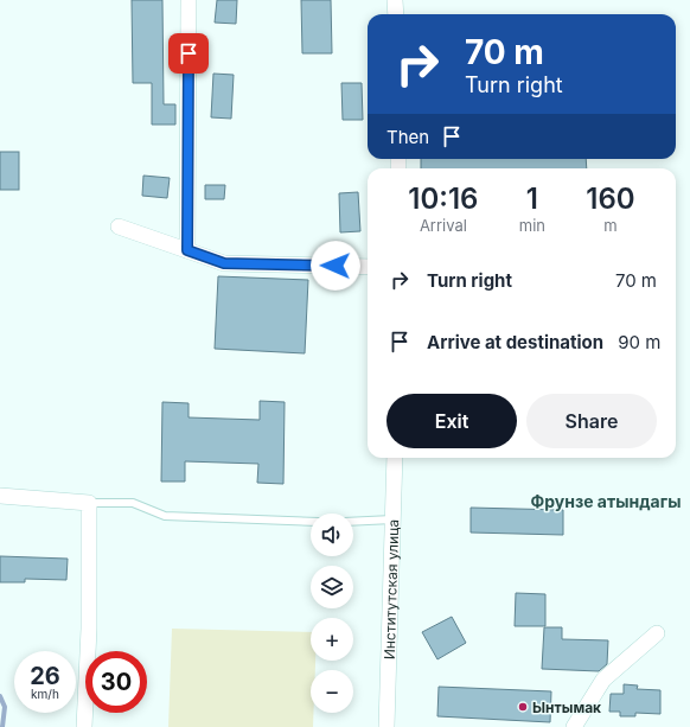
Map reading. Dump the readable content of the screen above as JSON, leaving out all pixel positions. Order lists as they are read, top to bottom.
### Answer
{
  "streets": {
    "street": ["Институтская улица"]
  },
  "districts": ["Фрунзе атындагы"],
  "places": ["Ынтымак"],
  "page": {
    "turn": ["70 m", "Turn right"],
    "then": "Then",
    "eta": [
      "10:16",
      "Arrival",
      "1",
      "min",
      "160",
      "m"
    ],
    "list": [
      {
        "name": "Turn right",
        "value": "70 m"
      },
      {
        "name": "Arrive at destination",
        "value": "90 m"
      }
    ],
    "buttons": ["Exit", "Share"],
    "map_buttons": ["+", "−"],
    "speed": "26 km/h",
    "limit": "30"
  }
}
